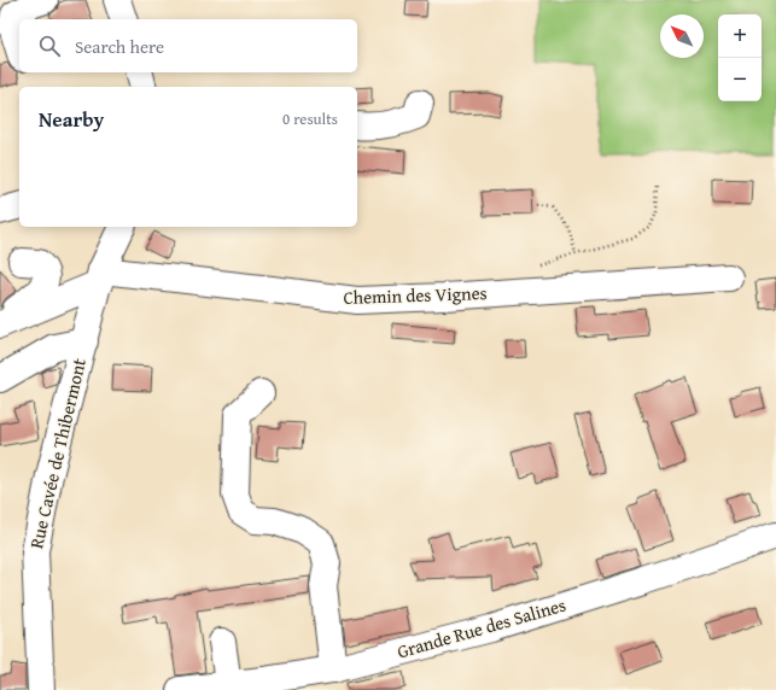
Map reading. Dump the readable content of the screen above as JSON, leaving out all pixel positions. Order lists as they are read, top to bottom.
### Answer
{
  "streets": {
    "street": ["Chemin des Vignes", "Rue Cavée de Thibermont", "Grande Rue des Salines"]
  },
  "crossings": [
    ["Chemin des Vignes", "Rue Cavée de Thibermont"]
  ],
  "north": "top left",
  "page": {
    "map_buttons": ["+", "−"],
    "search": "Search here",
    "heading": ["Nearby", "0 results"]
  }
}
